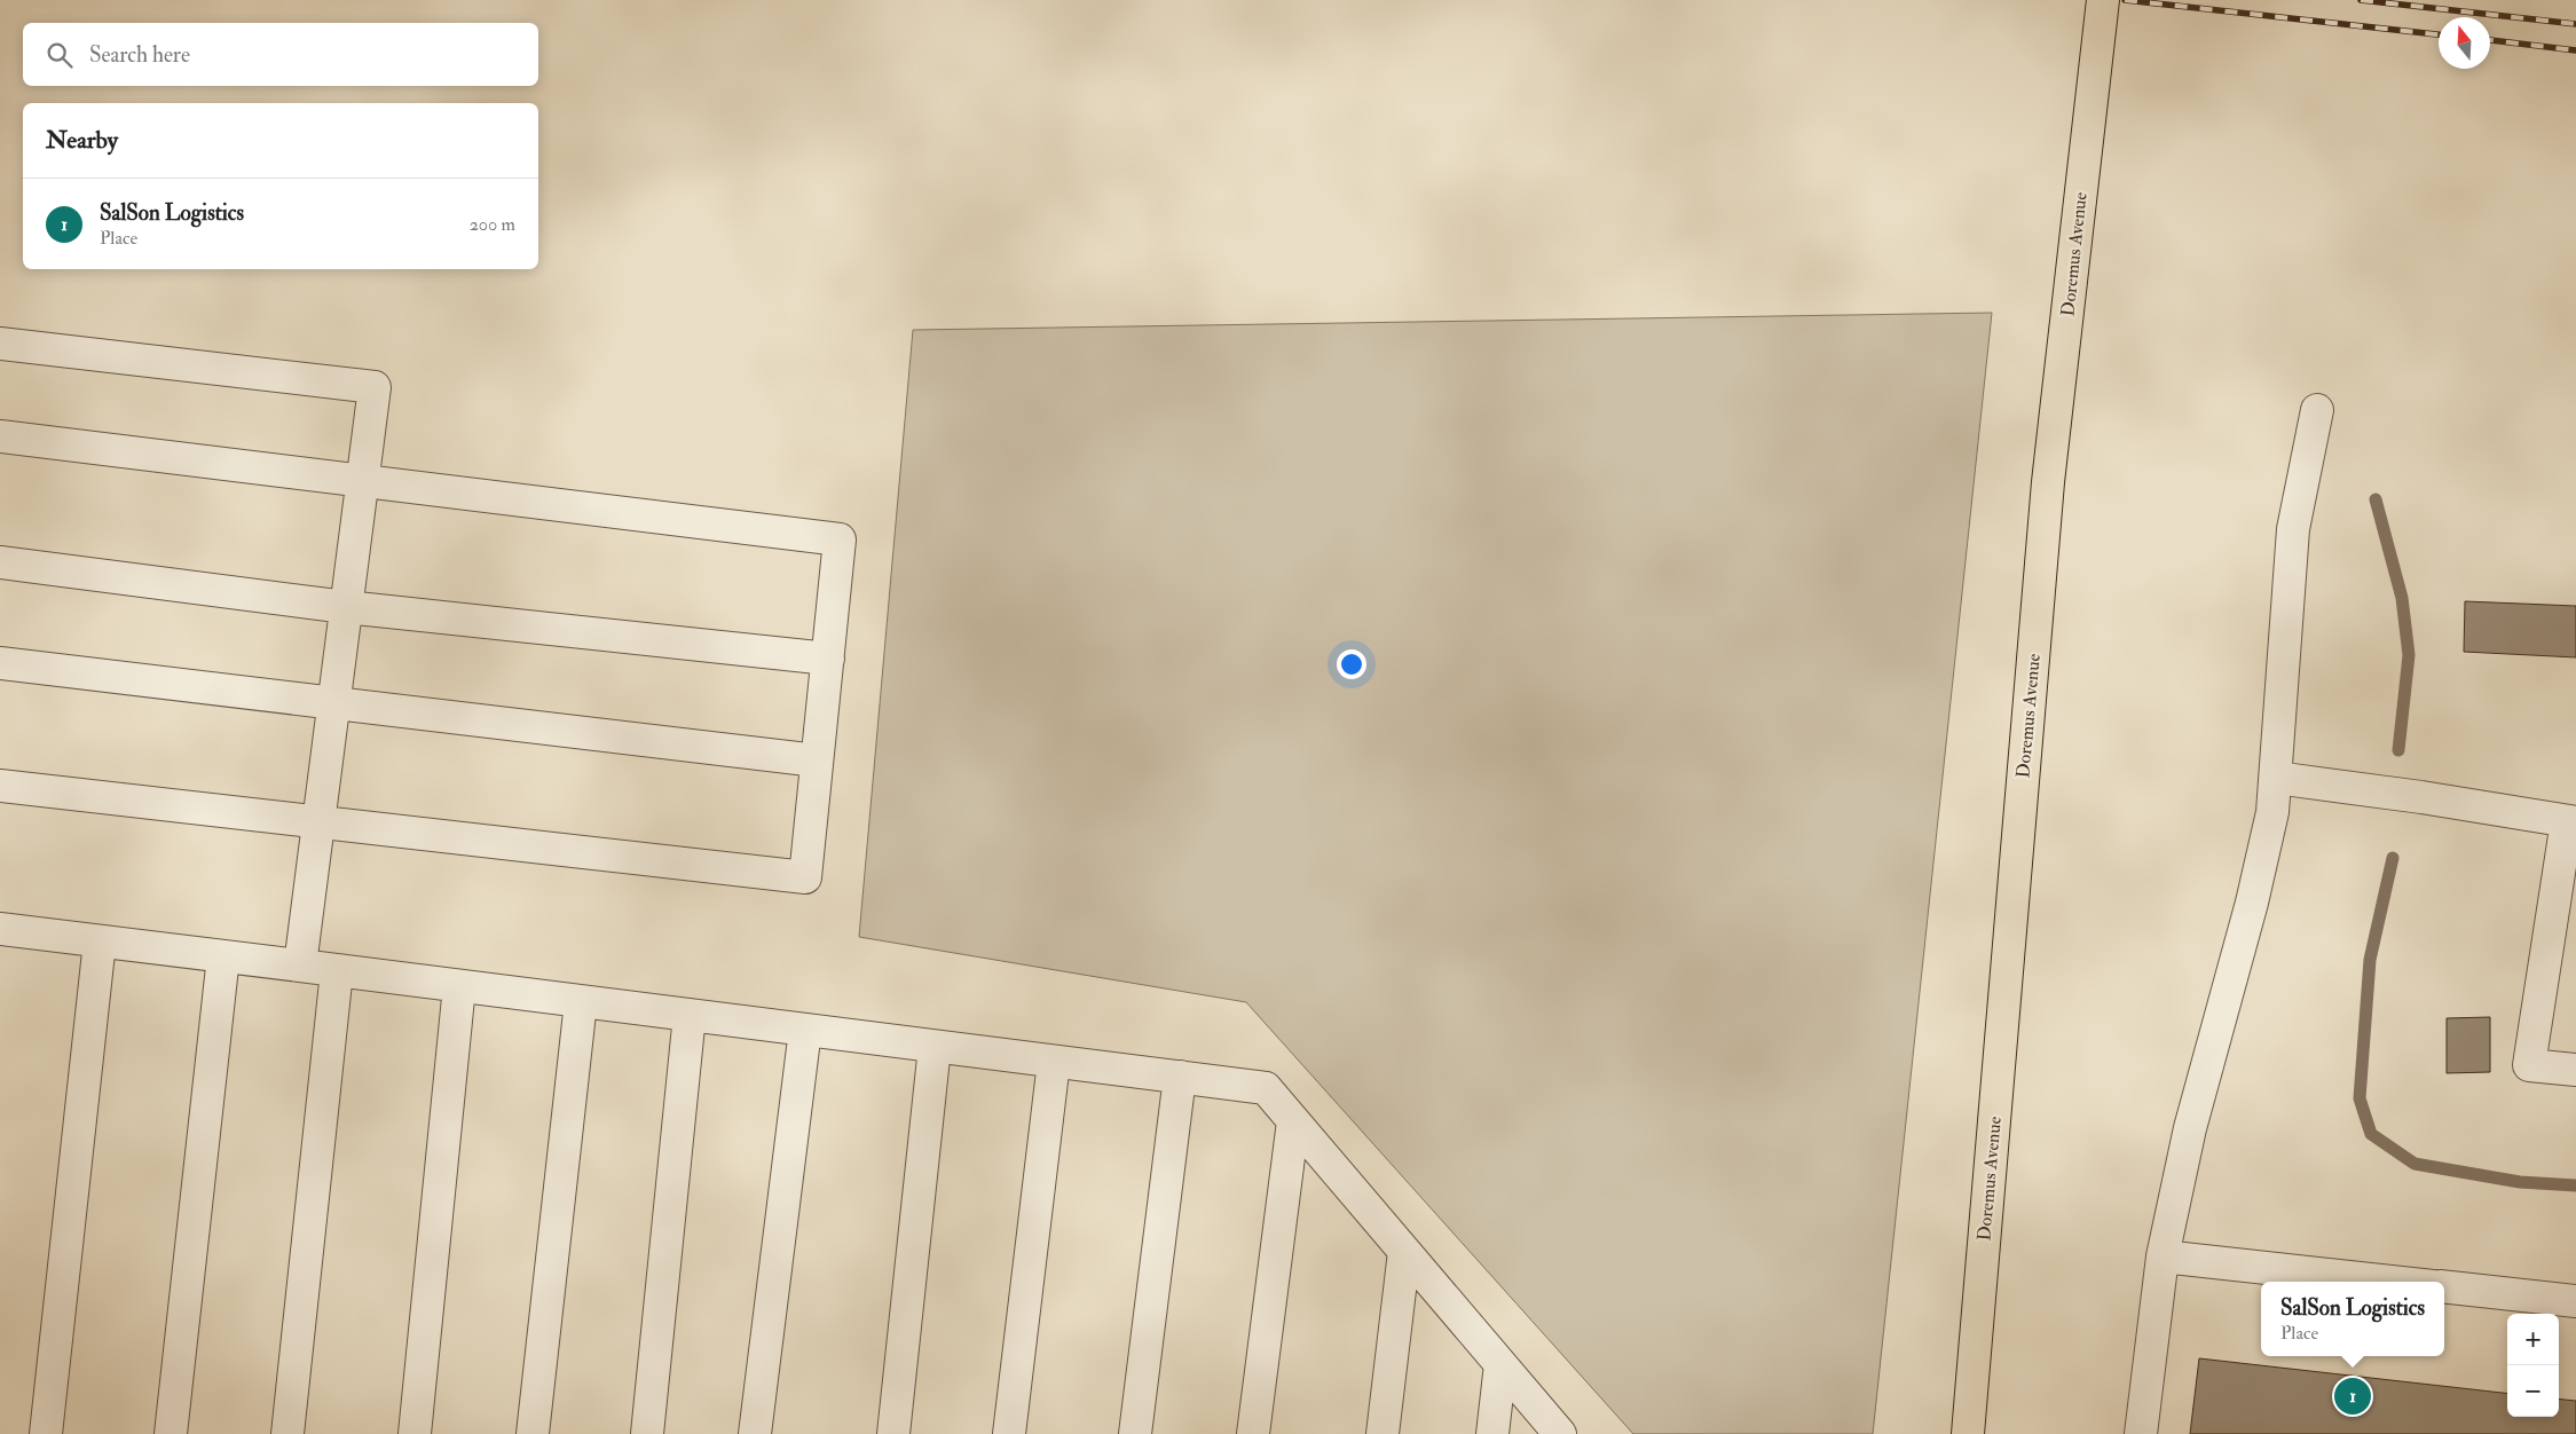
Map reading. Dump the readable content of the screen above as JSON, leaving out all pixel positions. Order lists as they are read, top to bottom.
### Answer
{
  "streets": {
    "main road": ["Doremus Avenue"]
  },
  "north": "top",
  "page": {
    "search": "Search here",
    "heading": "Nearby",
    "list": [
      {
        "mark": "1",
        "name": "SalSon Logistics",
        "note": "Place",
        "value": "200 m"
      }
    ],
    "popup": ["SalSon Logistics", "Place"],
    "map_buttons": ["+", "−"],
    "pins": "1"
  }
}
